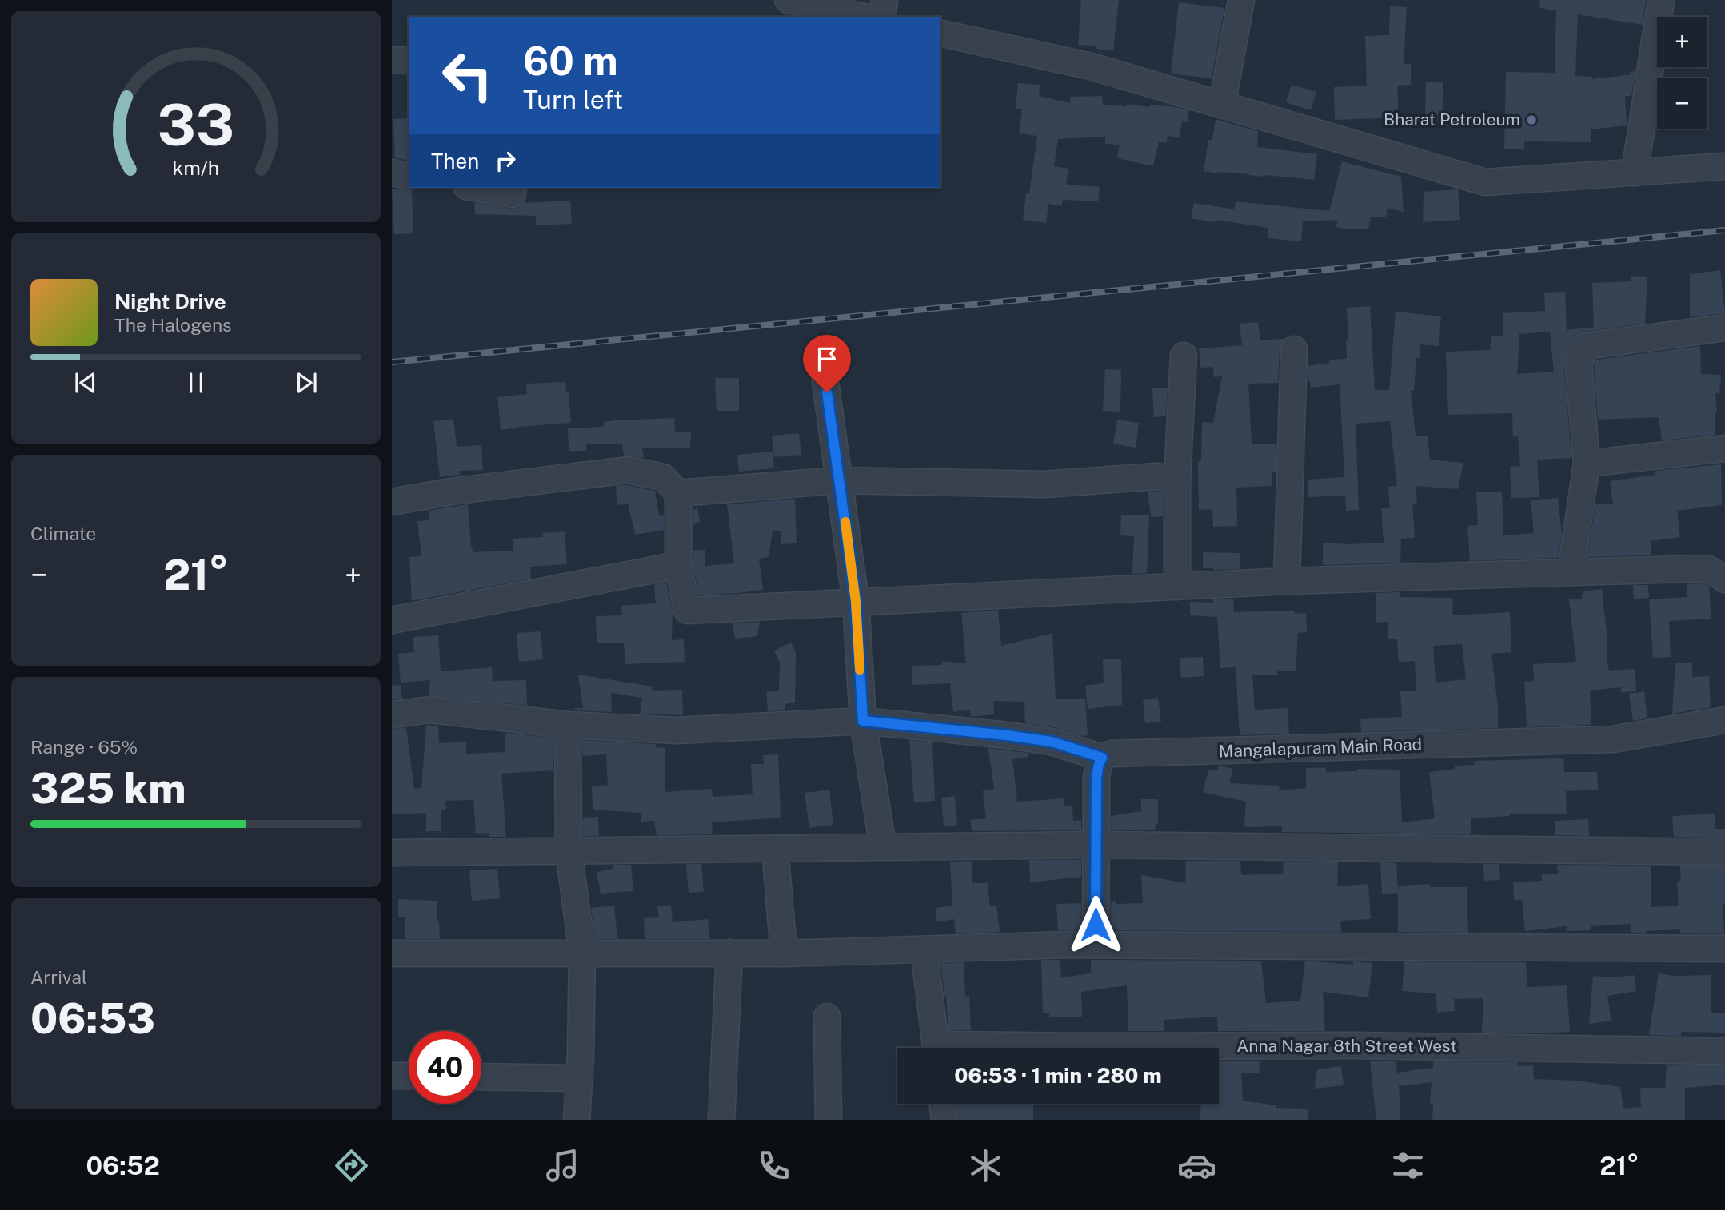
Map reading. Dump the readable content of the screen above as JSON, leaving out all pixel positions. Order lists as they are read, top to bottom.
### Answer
{
  "streets": {
    "street": ["Mangalapuram Main Road", "Anna Nagar 8th Street West"]
  },
  "places": ["Bharat Petroleum"],
  "page": {
    "map_buttons": ["+", "−"],
    "turn": ["60 m", "Turn left"],
    "then": "Then",
    "song": ["Night Drive", "The Halogens"],
    "tile": [
      "Climate",
      ["Range · 65%", "325 km"],
      ["Arrival", "06:53"]
    ],
    "heat": ["−", "21°", "+"],
    "limit": "40",
    "trip": "06:53 · 1 min · 280 m",
    "tabs": ["06:52", "21°"],
    "gauge": ["33", "km/h"]
  }
}
